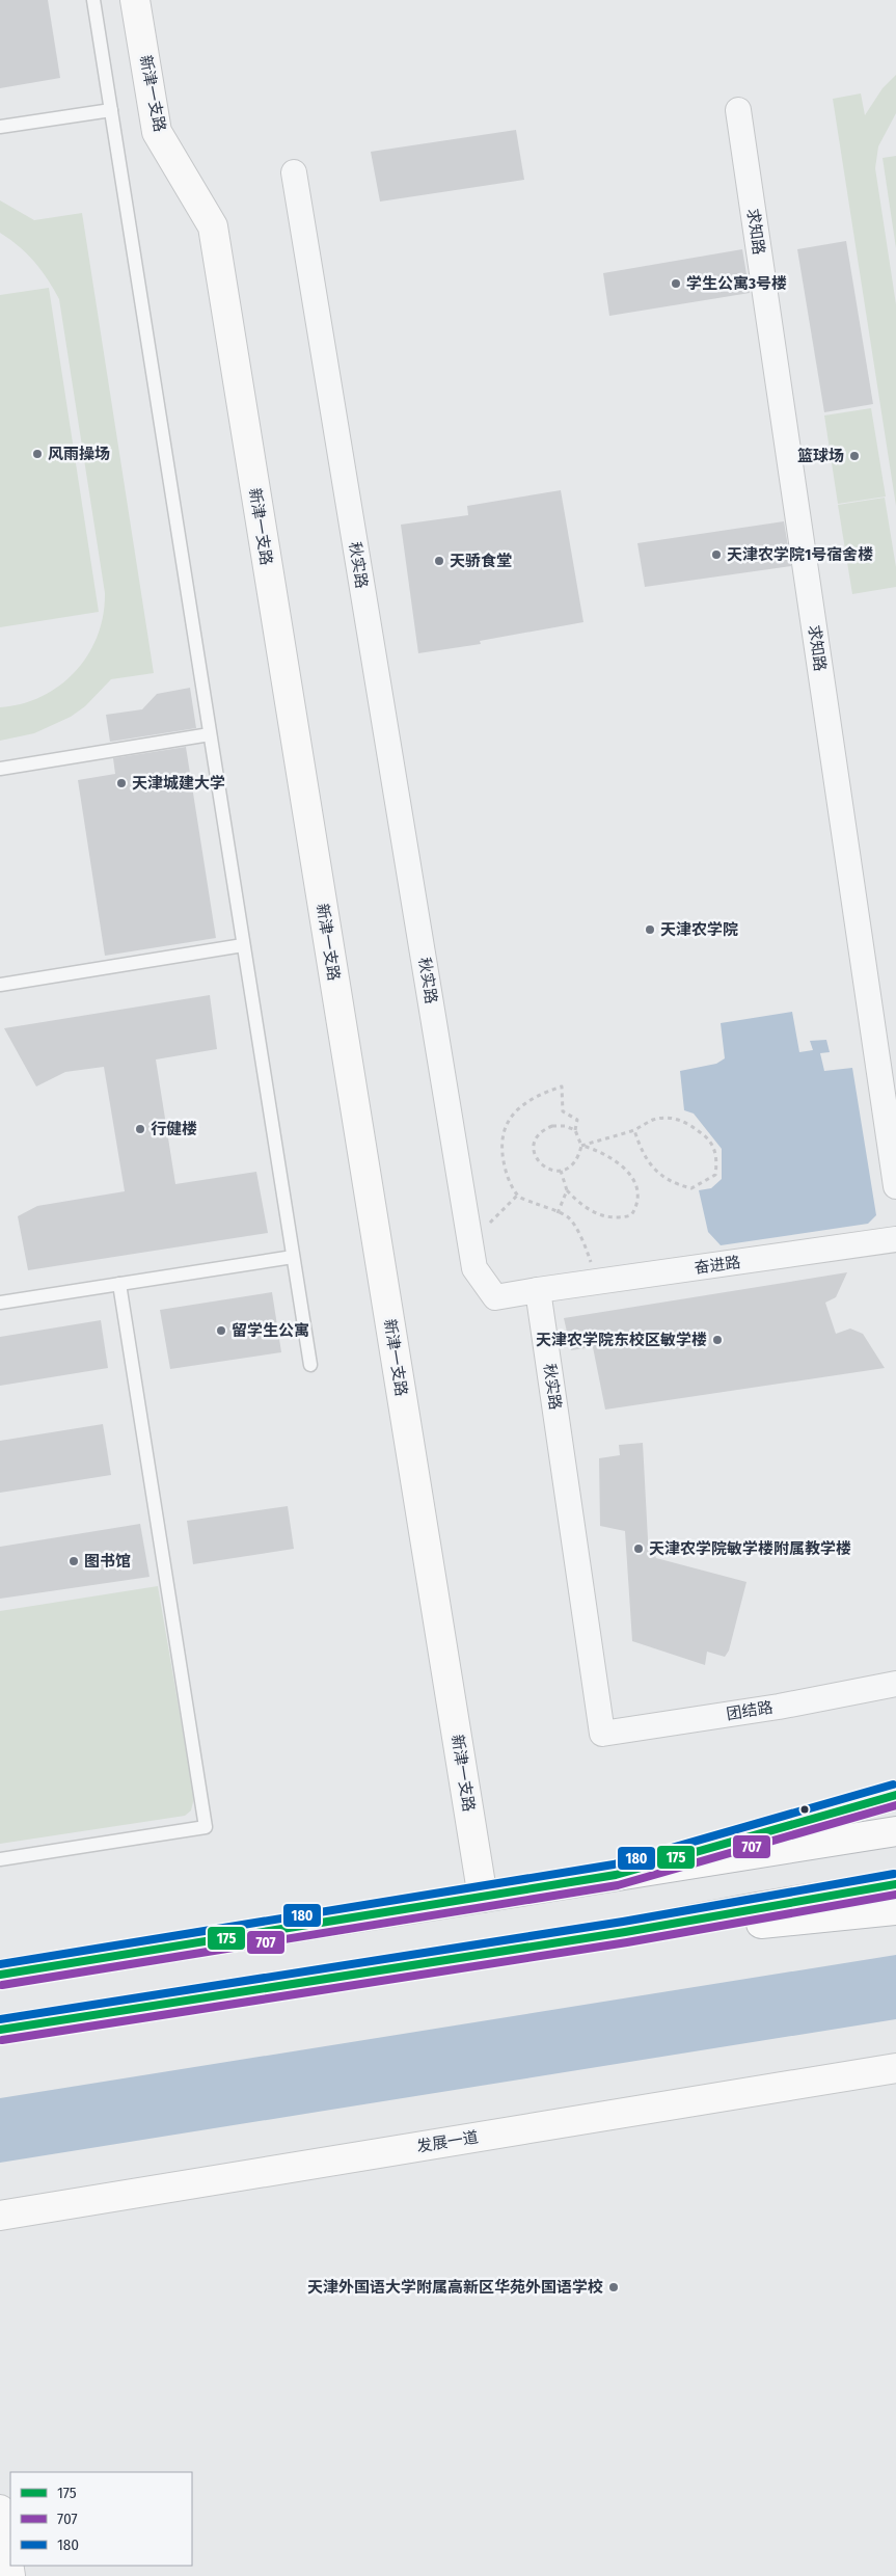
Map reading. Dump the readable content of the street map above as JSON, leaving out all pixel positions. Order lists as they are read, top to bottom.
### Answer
{
  "streets": {
    "main road": ["新津一支路", "发展一道"],
    "street": [
      "求知路",
      "秋实路",
      "奋进路",
      "团结路"
    ]
  },
  "crossings": [
    ["秋实路", "奋进路"],
    ["秋实路", "团结路"]
  ],
  "places": [
    "学生公寓3号楼",
    "风雨操场",
    "篮球场",
    "天津农学院1号宿舍楼",
    "天骄食堂",
    "天津城建大学",
    "天津农学院",
    "行健楼",
    "留学生公寓",
    "天津农学院东校区敏学楼",
    "天津农学院敏学楼附属教学楼",
    "图书馆",
    "天津外国语大学附属高新区华苑外国语学校"
  ],
  "lines": ["transit line 180", "transit line 175", "transit line 707"],
  "legend": ["175", "707", "180"]
}
